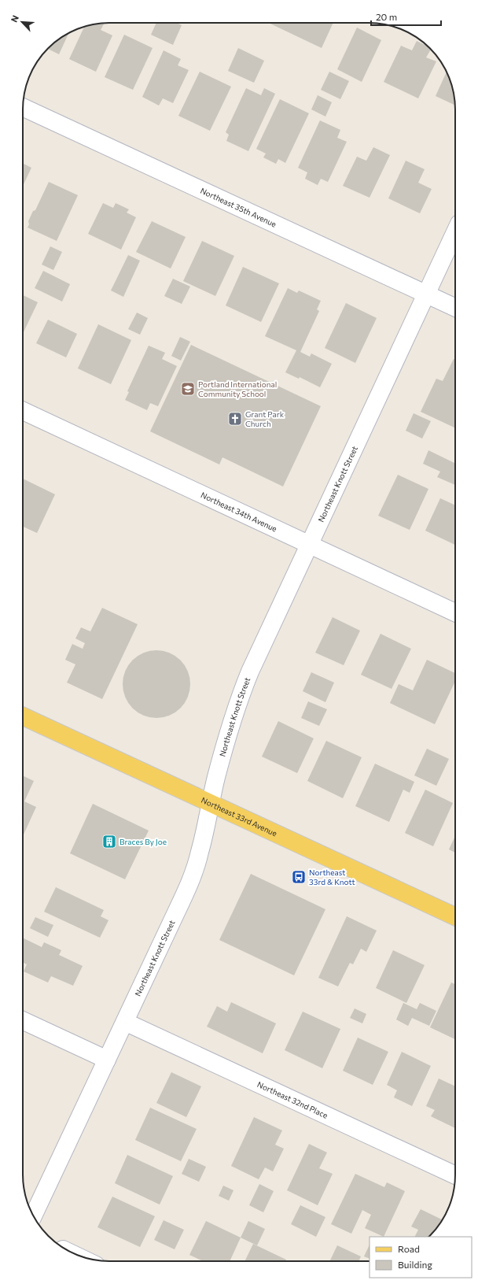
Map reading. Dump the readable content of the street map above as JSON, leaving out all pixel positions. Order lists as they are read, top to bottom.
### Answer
{
  "streets": {
    "main road": ["Northeast 33rd Avenue"],
    "street": [
      "Northeast 35th Avenue",
      "Northeast Knott Street",
      "Northeast 34th Avenue",
      "Northeast 32nd Place"
    ]
  },
  "crossings": [
    ["Northeast 35th Avenue", "Northeast Knott Street"],
    ["Northeast Knott Street", "Northeast 34th Avenue"],
    ["Northeast Knott Street", "Northeast 33rd Avenue"],
    ["Northeast Knott Street", "Northeast 32nd Place"]
  ],
  "places": {
    "school or university": ["Portland International Community School"],
    "church": ["Grant Park Church"],
    "building": ["Braces By Joe"],
    "bus stop": ["Northeast 33rd & Knott"]
  },
  "legend": ["Road", "Building"],
  "scale_bar": "20 m",
  "north": "top left"
}
